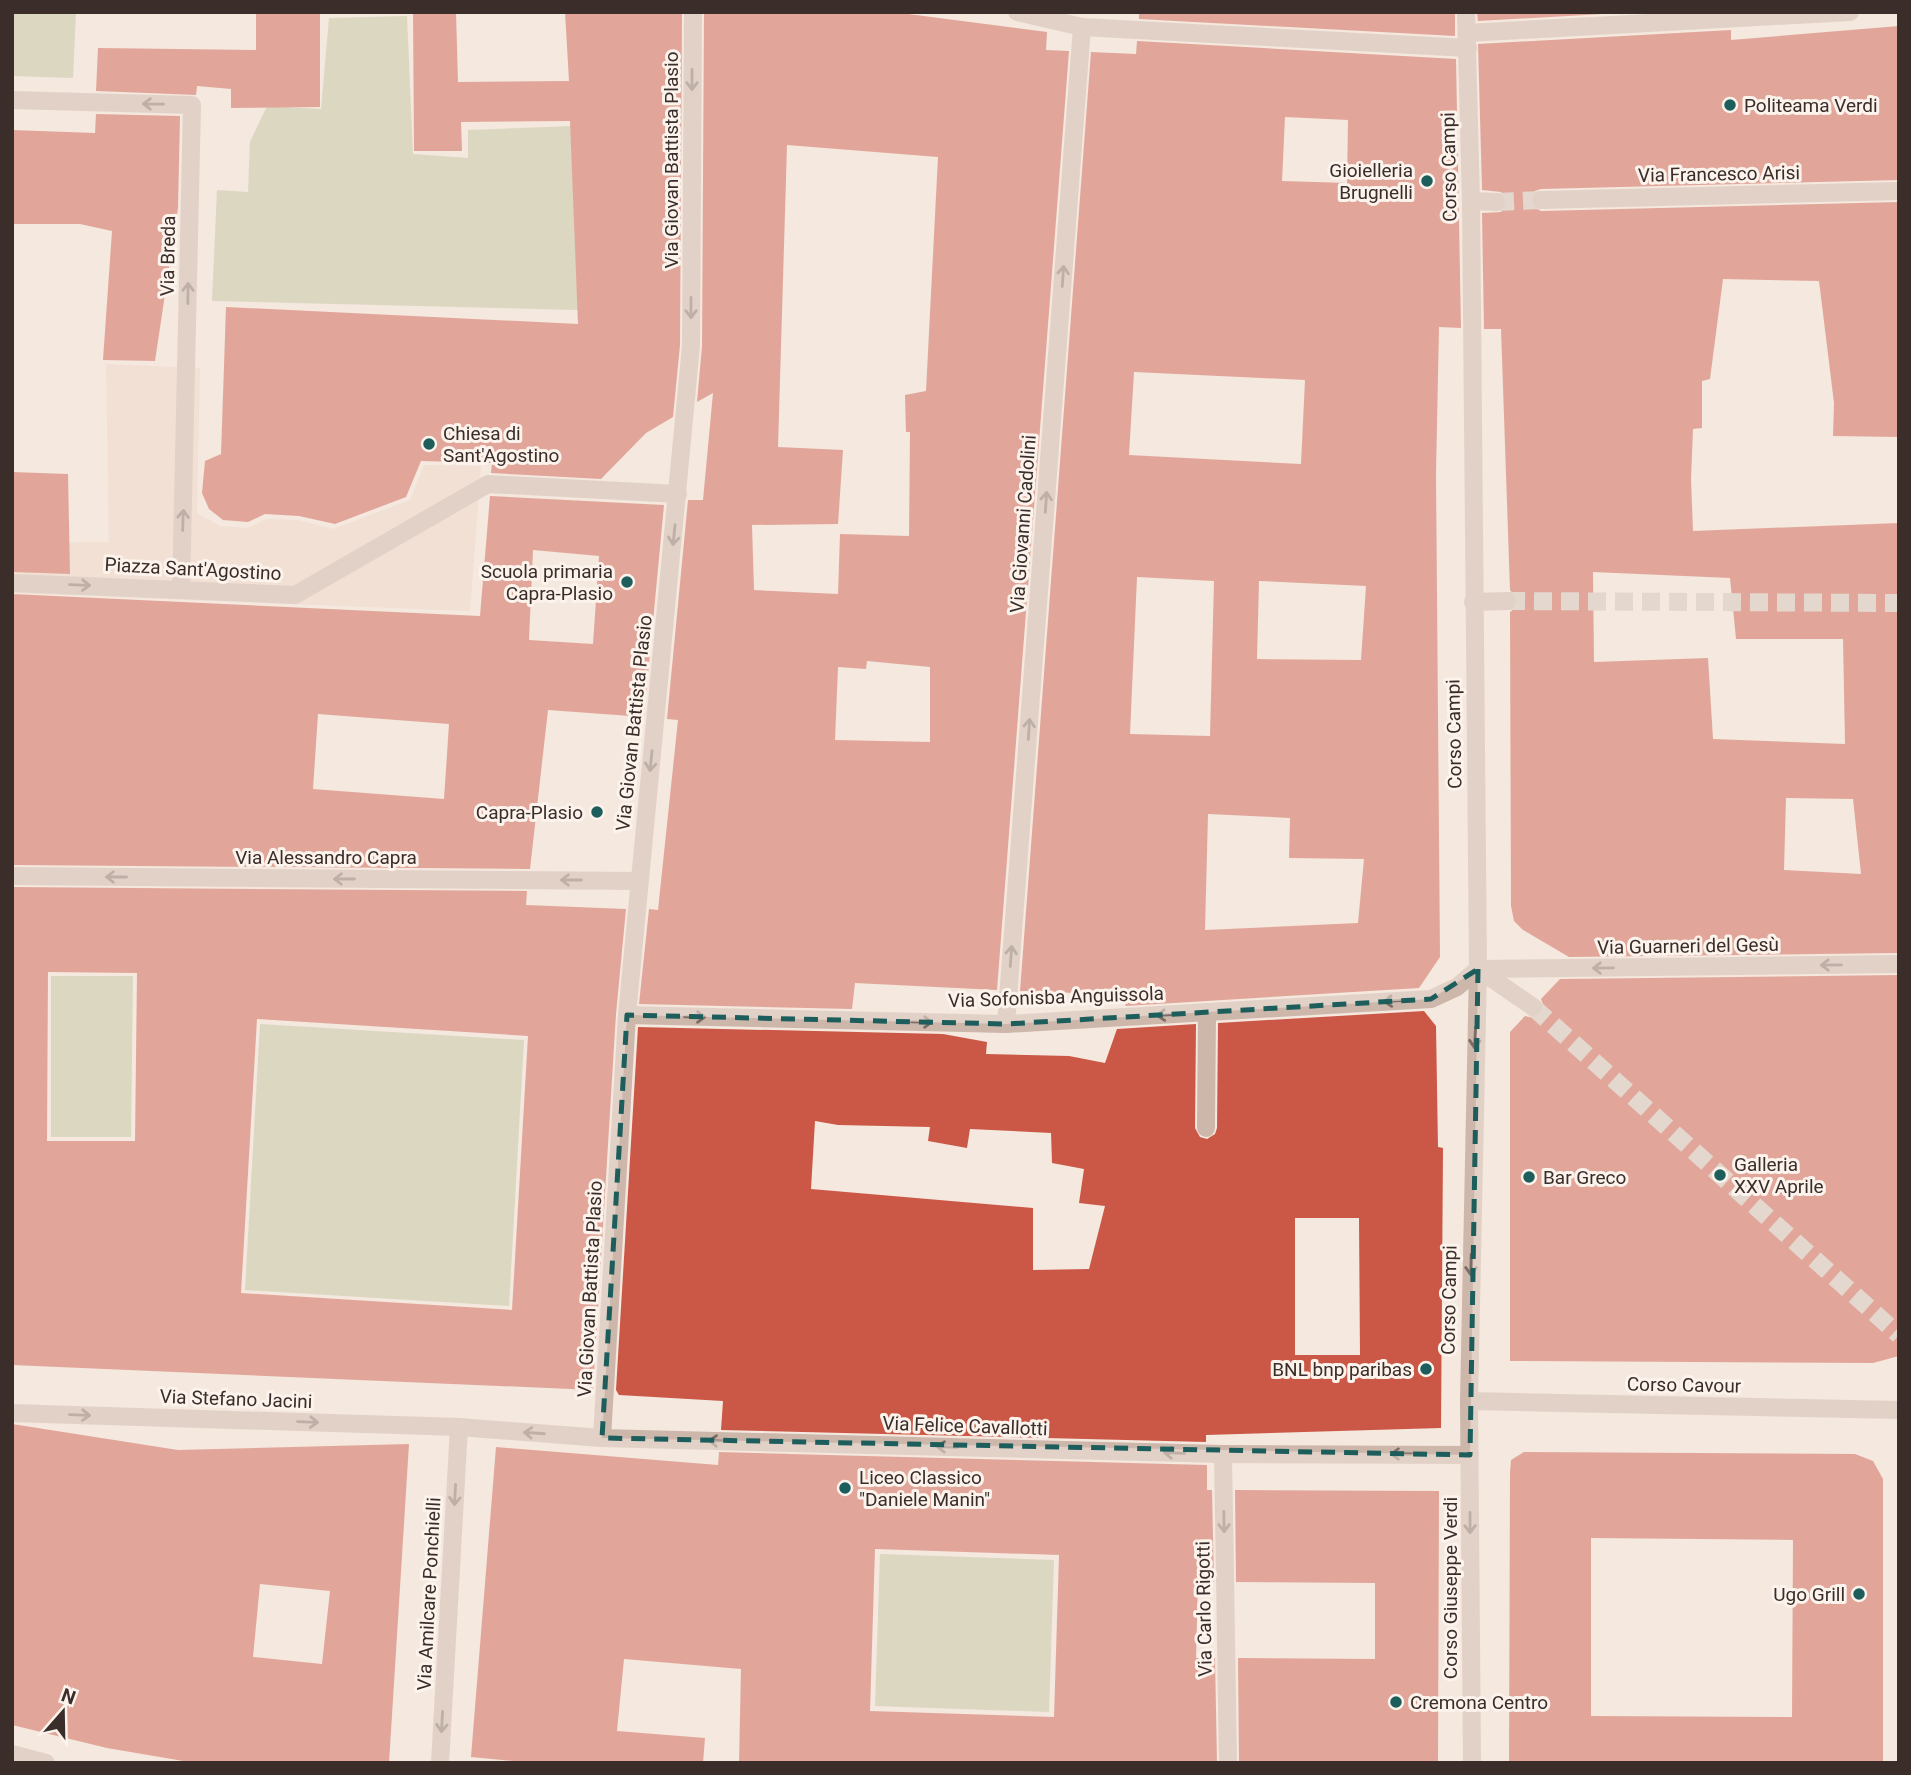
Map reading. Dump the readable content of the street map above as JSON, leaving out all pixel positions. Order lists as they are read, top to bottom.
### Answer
{
  "streets": {
    "street": [
      "Via Giovan Battista Plasio",
      "Corso Campi",
      "Via Francesco Arisi",
      "Via Breda",
      "Via Giovanni Cadolini",
      "Piazza Sant'Agostino",
      "Via Alessandro Capra",
      "Via Guarneri del Gesù",
      "Via Sofonisba Anguissola",
      "Corso Cavour",
      "Via Stefano Jacini",
      "Via Felice Cavallotti",
      "Corso Giuseppe Verdi",
      "Via Amilcare Ponchielli",
      "Via Carlo Rigotti"
    ]
  },
  "crossings": [
    ["Via Giovan Battista Plasio", "Piazza Sant'Agostino"],
    ["Via Giovan Battista Plasio", "Via Alessandro Capra"],
    ["Via Giovan Battista Plasio", "Via Sofonisba Anguissola"],
    ["Via Giovan Battista Plasio", "Via Felice Cavallotti"],
    ["Corso Campi", "Via Guarneri del Gesù"],
    ["Corso Campi", "Via Sofonisba Anguissola"],
    ["Corso Campi", "Corso Cavour"],
    ["Corso Campi", "Via Felice Cavallotti"],
    ["Corso Campi", "Corso Giuseppe Verdi"],
    ["Via Breda", "Piazza Sant'Agostino"],
    ["Via Giovanni Cadolini", "Via Sofonisba Anguissola"],
    ["Via Guarneri del Gesù", "Via Sofonisba Anguissola"],
    ["Via Stefano Jacini", "Via Felice Cavallotti"],
    ["Via Stefano Jacini", "Via Amilcare Ponchielli"],
    ["Via Felice Cavallotti", "Corso Giuseppe Verdi"],
    ["Via Felice Cavallotti", "Via Amilcare Ponchielli"],
    ["Via Felice Cavallotti", "Via Carlo Rigotti"]
  ],
  "one_way": [
    "Via Giovan Battista Plasio",
    "Via Giovanni Cadolini",
    "Via Alessandro Capra",
    "Via Guarneri del Gesù",
    "Via Stefano Jacini",
    "Via Felice Cavallotti",
    "Corso Giuseppe Verdi",
    "Via Amilcare Ponchielli",
    "Via Carlo Rigotti"
  ],
  "places": [
    "Politeama Verdi",
    "Gioielleria Brugnelli",
    "Chiesa di Sant'Agostino",
    "Scuola primaria Capra-Plasio",
    "Capra-Plasio",
    "Galleria XXV Aprile",
    "Bar Greco",
    "BNL bnp paribas",
    "Liceo Classico \"Daniele Manin\"",
    "Ugo Grill",
    "Cremona Centro"
  ],
  "north": "top"
}
